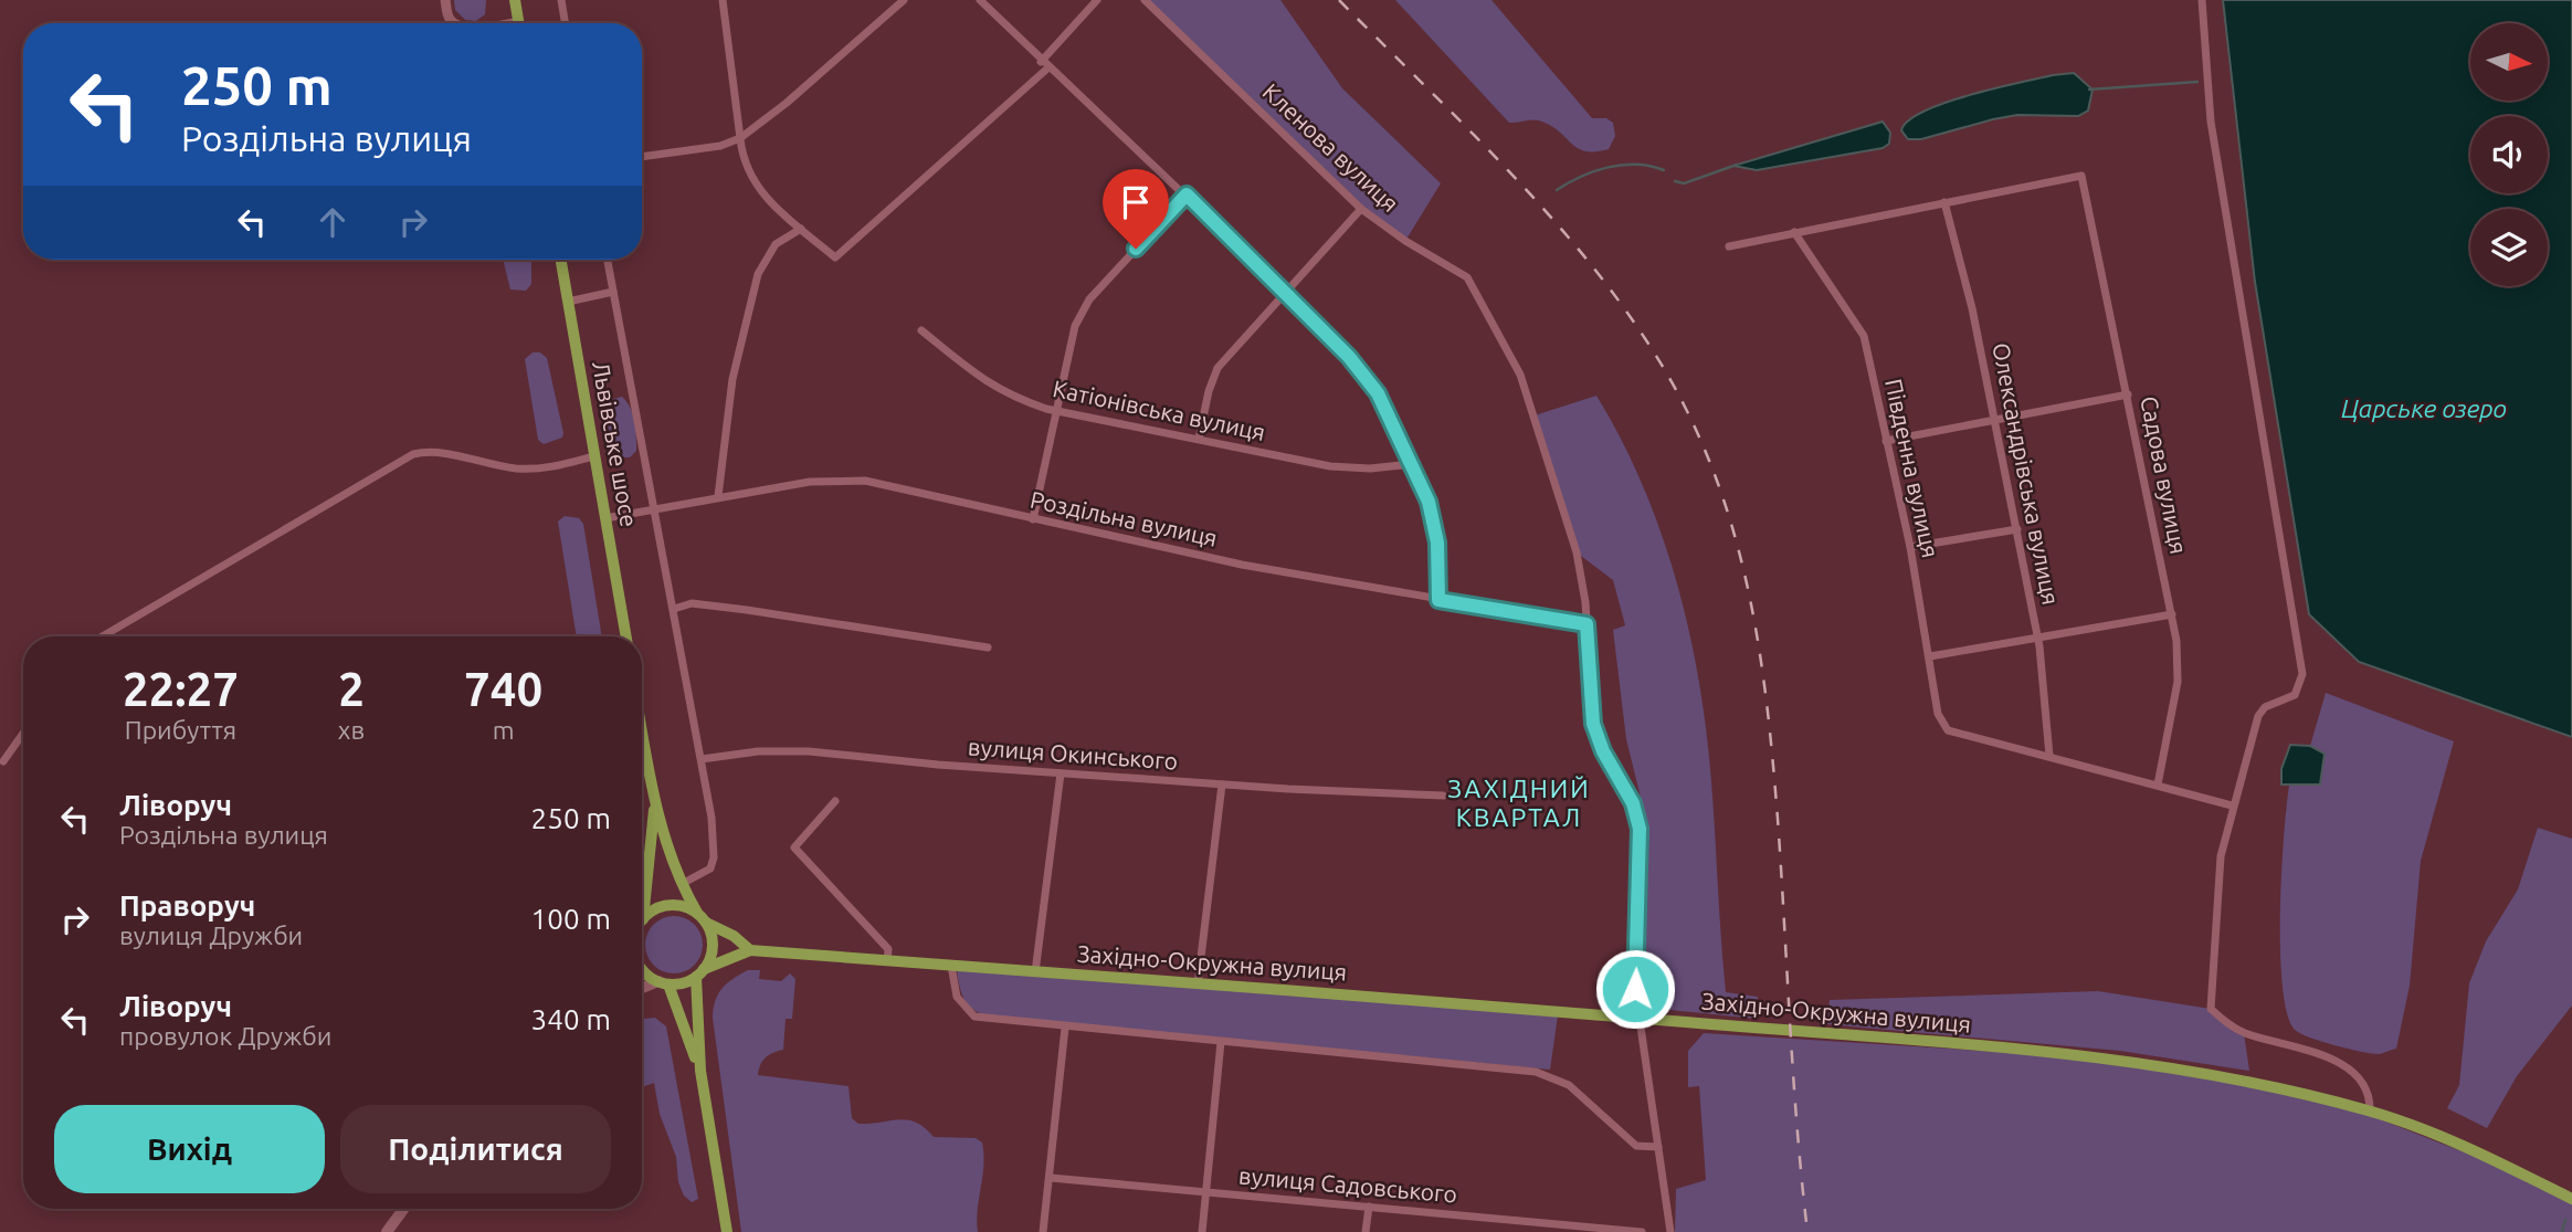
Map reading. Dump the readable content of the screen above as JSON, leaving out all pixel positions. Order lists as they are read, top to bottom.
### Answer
{
  "streets": {
    "main road": ["Львівське шосе", "Західно-Окружна вулиця"],
    "street": [
      "Кленова вулиця",
      "Катіонівська вулиця",
      "Південна вулиця",
      "Олександрівська вулиця",
      "Садова вулиця",
      "Роздільна вулиця",
      "вулиця Окинського",
      "вулиця Садовського"
    ]
  },
  "crossings": [
    ["Кленова вулиця", "Роздільна вулиця"],
    ["Кленова вулиця", "Західно-Окружна вулиця"],
    ["Львівське шосе", "Роздільна вулиця"],
    ["Південна вулиця", "Олександрівська вулиця"],
    ["Олександрівська вулиця", "Садова вулиця"]
  ],
  "districts": ["ЗАХІДНИЙ КВАРТАЛ"],
  "water": ["Царське озеро"],
  "north": "right",
  "page": {
    "turn": ["250 m", "Роздільна вулиця"],
    "eta": [
      "22:27",
      "Прибуття",
      "2",
      "хв",
      "740",
      "m"
    ],
    "list": [
      {
        "name": "Ліворуч",
        "note": "Роздільна вулиця",
        "value": "250 m"
      },
      {
        "name": "Праворуч",
        "note": "вулиця Дружби",
        "value": "100 m"
      },
      {
        "name": "Ліворуч",
        "note": "провулок Дружби",
        "value": "340 m"
      }
    ],
    "buttons": ["Вихід", "Поділитися"]
  }
}
